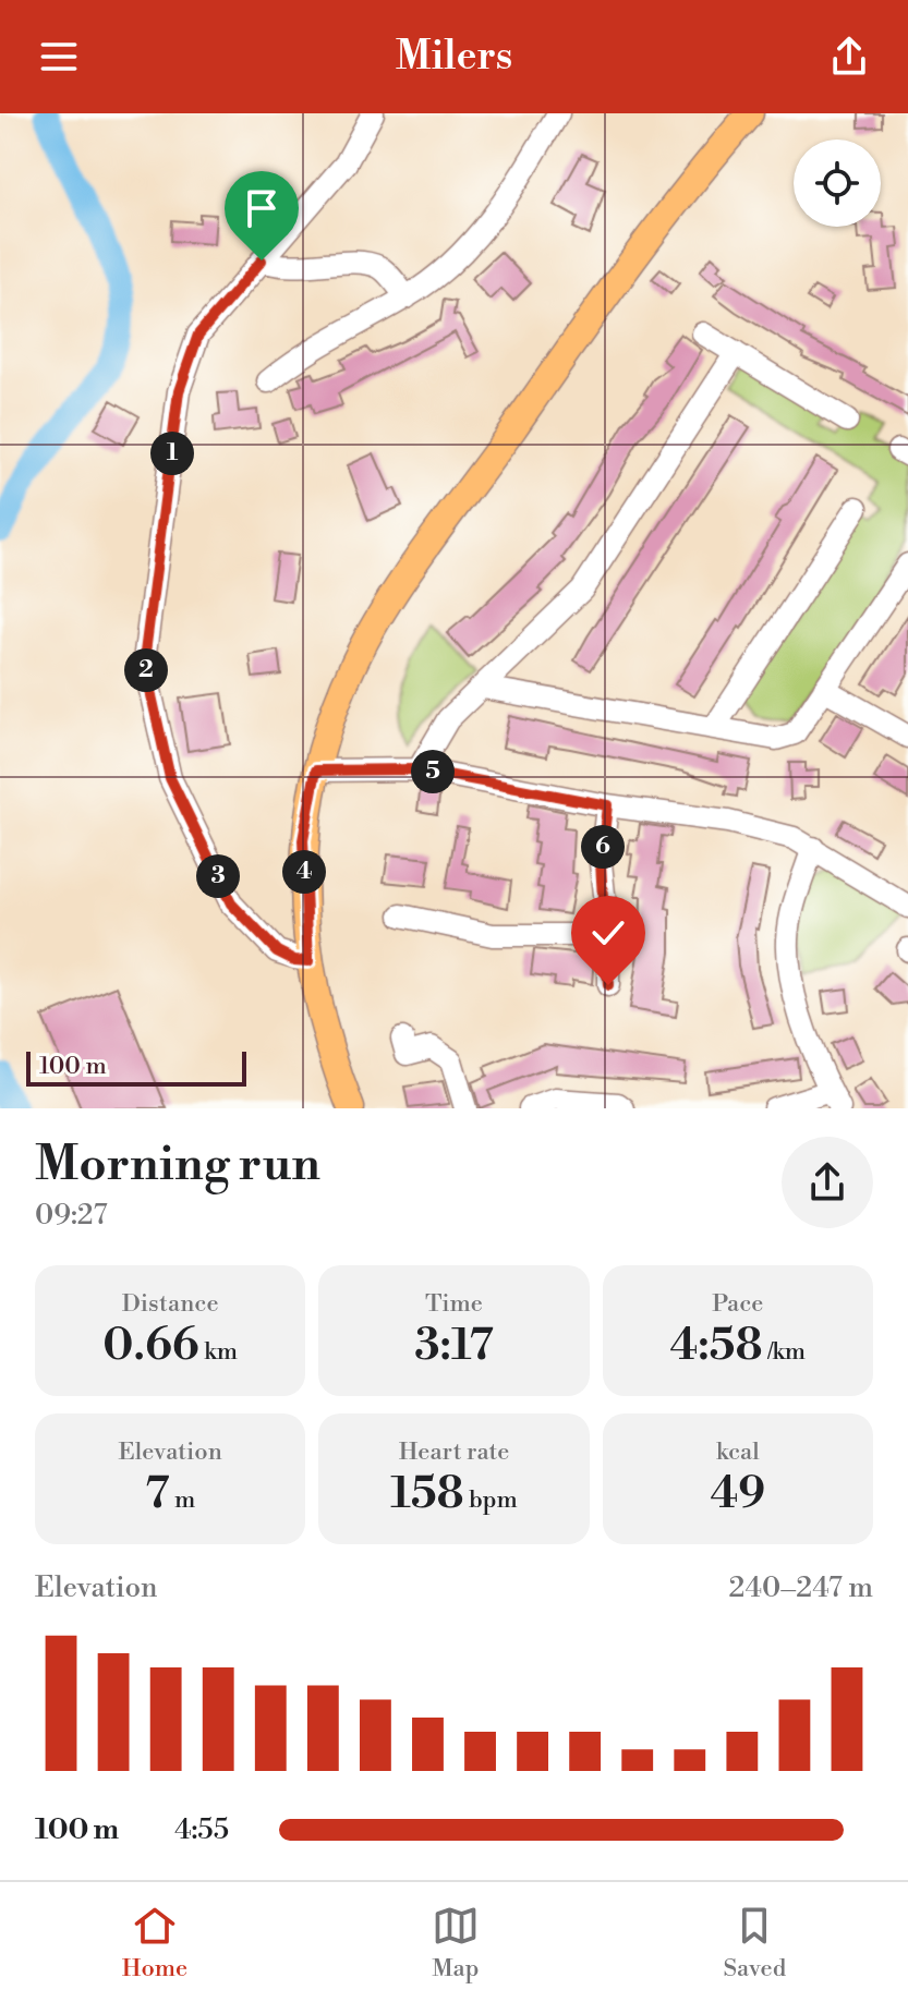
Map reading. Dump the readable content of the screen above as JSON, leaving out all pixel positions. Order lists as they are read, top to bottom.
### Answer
{
  "scale_bar": "100 m",
  "page": {
    "header": "Milers",
    "pins": [
      "1",
      "2",
      "5",
      "6",
      "4",
      "3"
    ],
    "scale": "100 m",
    "heading": ["Morning run", "09:27"],
    "stats": [
      ["Distance", "0.66 km"],
      ["Time", "3:17"],
      ["Pace", "4:58 /km"],
      ["Elevation", "7 m"],
      ["Heart rate", "158 bpm"],
      ["kcal", "49"]
    ],
    "chart": ["Elevation", "240–247 m"],
    "list": [
      {
        "name": "100 m",
        "note": "4:55"
      }
    ],
    "tabs": ["Home", "Map", "Saved"]
  }
}
